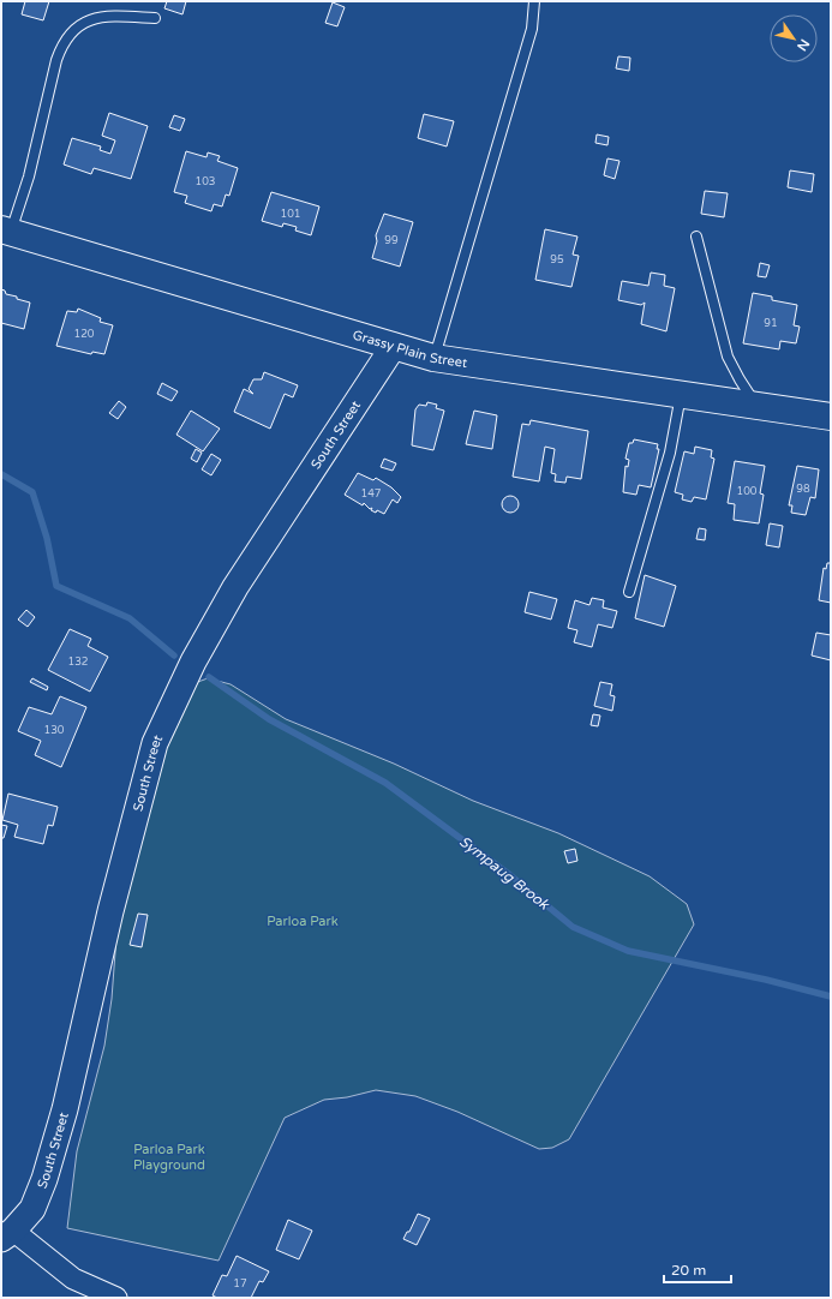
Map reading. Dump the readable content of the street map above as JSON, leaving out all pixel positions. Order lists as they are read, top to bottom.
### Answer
{
  "streets": {
    "main road": ["Grassy Plain Street"],
    "street": ["South Street"]
  },
  "crossings": [
    ["Grassy Plain Street", "South Street"]
  ],
  "water": ["Sympaug Brook"],
  "parks": ["Parloa Park", "Parloa Park Playground"],
  "house_numbers": [
    "103",
    "101",
    "99",
    "95",
    "91",
    "120",
    "98",
    "100",
    "147",
    "132",
    "130",
    "17"
  ],
  "scale_bar": "20 m",
  "north": "bottom right"
}
